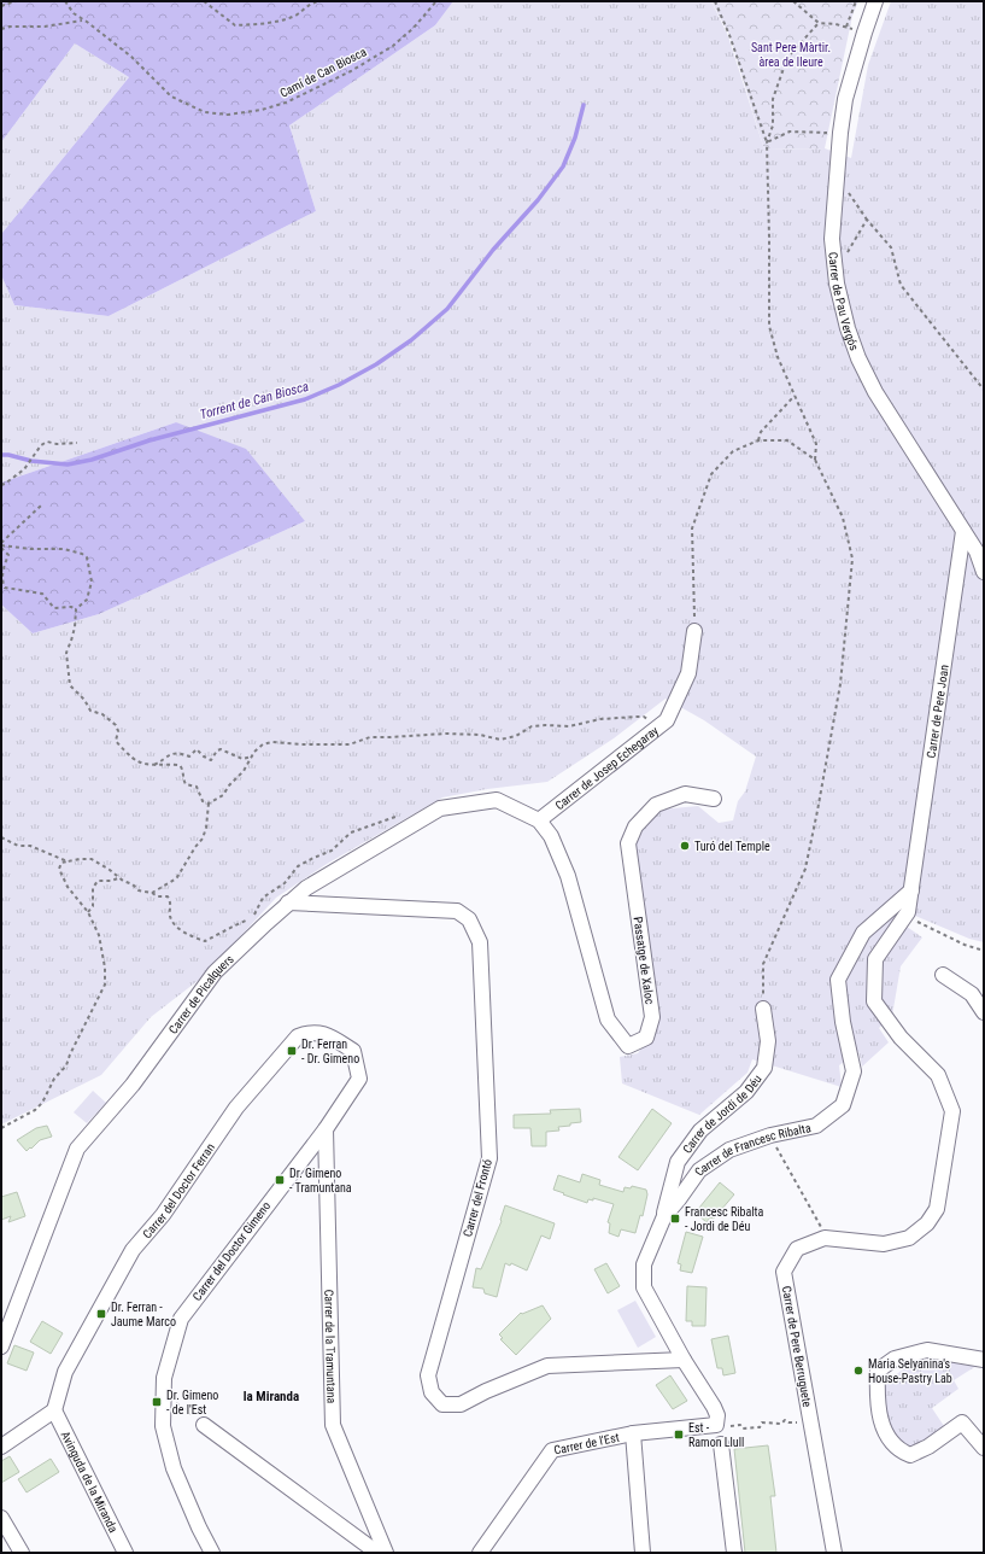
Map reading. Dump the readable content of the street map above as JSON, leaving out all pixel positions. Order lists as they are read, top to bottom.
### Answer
{
  "streets": {
    "street": [
      "Carrer de Pau Vergós",
      "Carrer de Pere Joan",
      "Carrer de Josep Echegaray",
      "Passatge de Xaloc",
      "Carrer de Picalquers",
      "Carrer de Jordi de Déu",
      "Carrer de Francesc Ribalta",
      "Carrer del Doctor Ferran",
      "Carrer del Frontó",
      "Carrer del Doctor Gimeno",
      "Carrer de la Tramuntana",
      "Carrer de Pere Berruguete",
      "Carrer de l'Est",
      "Avinguda de la Miranda"
    ],
    "path": ["Camí de Can Biosca"]
  },
  "crossings": [
    ["Carrer de Pau Vergós", "Carrer de Pere Joan"],
    ["Carrer de Pere Joan", "Carrer de Francesc Ribalta"],
    ["Carrer de Pere Joan", "Carrer de Pere Berruguete"],
    ["Carrer de Josep Echegaray", "Passatge de Xaloc"],
    ["Carrer de Josep Echegaray", "Carrer de Picalquers"],
    ["Passatge de Xaloc", "Carrer de Picalquers"],
    ["Carrer de Picalquers", "Carrer del Frontó"],
    ["Carrer de Jordi de Déu", "Carrer de Francesc Ribalta"],
    ["Carrer de Francesc Ribalta", "Carrer del Frontó"],
    ["Carrer de Francesc Ribalta", "Carrer de Pere Berruguete"],
    ["Carrer de Francesc Ribalta", "Carrer de l'Est"],
    ["Carrer del Doctor Ferran", "Carrer del Doctor Gimeno"],
    ["Carrer del Doctor Ferran", "Avinguda de la Miranda"],
    ["Carrer del Doctor Gimeno", "Carrer de la Tramuntana"]
  ],
  "districts": ["la Miranda"],
  "water": ["Torrent de Can Biosca"],
  "parks": ["Sant Pere Màrtir. àrea de lleure"],
  "places": {
    "other": ["Turó del Temple", "Maria Selyanina's House-Pastry Lab"],
    "transit": [
      "Dr. Ferran - Dr. Gimeno",
      "Dr. Gimeno - Tramuntana",
      "Francesc Ribalta - Jordi de Déu",
      "Dr. Ferran - Jaume Marco",
      "Dr. Gimeno - de l'Est",
      "Est - Ramon Llull"
    ]
  }
}
